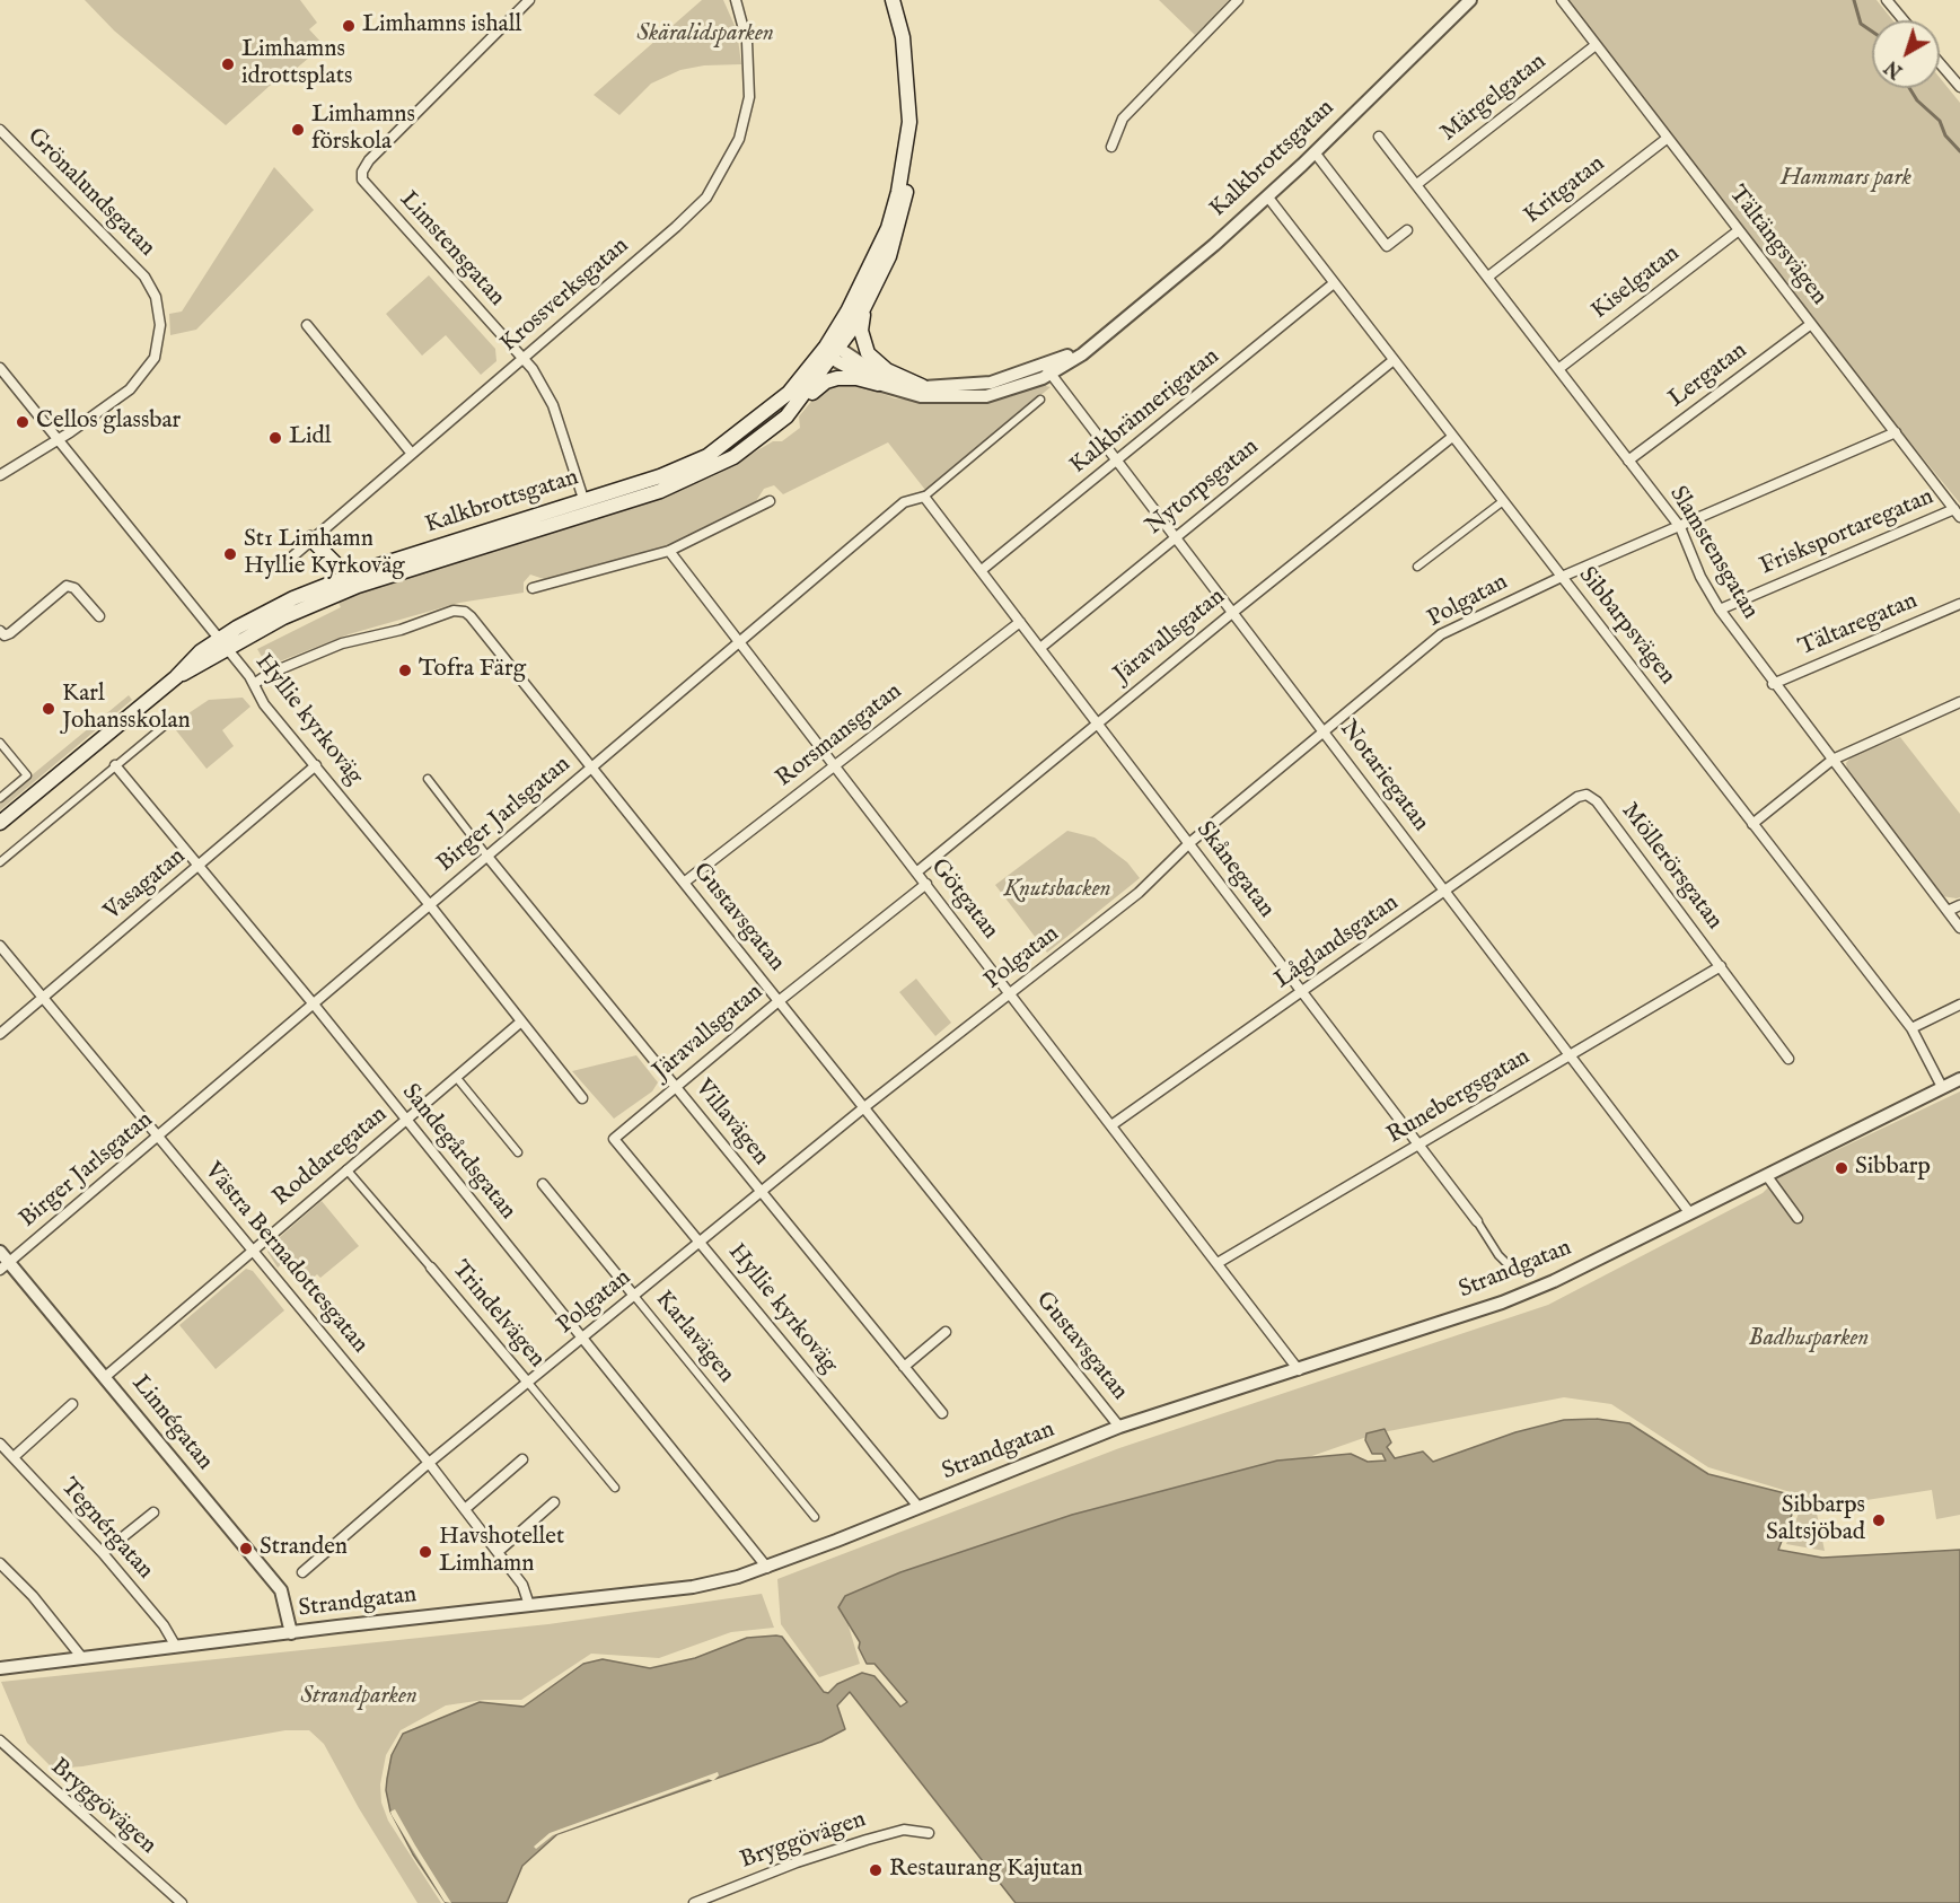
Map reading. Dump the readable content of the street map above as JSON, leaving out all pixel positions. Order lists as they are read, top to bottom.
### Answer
{
  "streets": {
    "main road": ["Kalkbrottsgatan"],
    "street": [
      "Märgelgatan",
      "Kritgatan",
      "Grönalundsgatan",
      "Tältängsvägen",
      "Limstensgatan",
      "Kiselgatan",
      "Krossverksgatan",
      "Lergatan",
      "Kalkbrännerigatan",
      "Nytorpsgatan",
      "Frisksportaregatan",
      "Slamstensgatan",
      "Polgatan",
      "Tältaregatan",
      "Sibbarpsvägen",
      "Järavallsgatan",
      "Hyllie kyrkoväg",
      "Rorsmansgatan",
      "Notariegatan",
      "Birger Jarlsgatan",
      "Möllerörsgatan",
      "Skånegatan",
      "Vasagatan",
      "Götgatan",
      "Gustavsgatan",
      "Låglandsgatan",
      "Runebergsgatan",
      "Villavägen",
      "Sandegårdsgatan",
      "Roddaregatan",
      "Västra Bernadottesgatan",
      "Strandgatan",
      "Trindelvägen",
      "Karlavägen",
      "Linnégatan",
      "Tegnérgatan",
      "Bryggövägen"
    ]
  },
  "crossings": [
    ["Märgelgatan", "Tältängsvägen"],
    ["Märgelgatan", "Slamstensgatan"],
    ["Kalkbrottsgatan", "Limstensgatan"],
    ["Kalkbrottsgatan", "Sibbarpsvägen"],
    ["Kalkbrottsgatan", "Hyllie kyrkoväg"],
    ["Kalkbrottsgatan", "Notariegatan"],
    ["Kritgatan", "Tältängsvägen"],
    ["Kritgatan", "Slamstensgatan"],
    ["Grönalundsgatan", "Hyllie kyrkoväg"],
    ["Tältängsvägen", "Kiselgatan"],
    ["Tältängsvägen", "Lergatan"],
    ["Tältängsvägen", "Frisksportaregatan"],
    ["Tältängsvägen", "Polgatan"],
    ["Limstensgatan", "Krossverksgatan"],
    ["Kiselgatan", "Slamstensgatan"],
    ["Lergatan", "Slamstensgatan"],
    ["Kalkbrännerigatan", "Sibbarpsvägen"],
    ["Kalkbrännerigatan", "Notariegatan"],
    ["Kalkbrännerigatan", "Skånegatan"],
    ["Nytorpsgatan", "Sibbarpsvägen"],
    ["Nytorpsgatan", "Notariegatan"],
    ["Nytorpsgatan", "Skånegatan"],
    ["Frisksportaregatan", "Slamstensgatan"],
    ["Slamstensgatan", "Polgatan"],
    ["Slamstensgatan", "Tältaregatan"],
    ["Polgatan", "Sibbarpsvägen"],
    ["Polgatan", "Hyllie kyrkoväg"],
    ["Polgatan", "Notariegatan"],
    ["Polgatan", "Skånegatan"],
    ["Polgatan", "Götgatan"],
    ["Polgatan", "Gustavsgatan"],
    ["Polgatan", "Villavägen"],
    ["Polgatan", "Sandegårdsgatan"],
    ["Polgatan", "Västra Bernadottesgatan"],
    ["Polgatan", "Trindelvägen"],
    ["Polgatan", "Karlavägen"],
    ["Sibbarpsvägen", "Järavallsgatan"],
    ["Sibbarpsvägen", "Strandgatan"],
    ["Järavallsgatan", "Hyllie kyrkoväg"],
    ["Järavallsgatan", "Notariegatan"],
    ["Järavallsgatan", "Skånegatan"],
    ["Järavallsgatan", "Götgatan"],
    ["Järavallsgatan", "Gustavsgatan"],
    ["Järavallsgatan", "Villavägen"],
    ["Hyllie kyrkoväg", "Birger Jarlsgatan"],
    ["Hyllie kyrkoväg", "Vasagatan"],
    ["Hyllie kyrkoväg", "Gustavsgatan"],
    ["Hyllie kyrkoväg", "Roddaregatan"],
    ["Hyllie kyrkoväg", "Strandgatan"],
    ["Rorsmansgatan", "Skånegatan"],
    ["Rorsmansgatan", "Götgatan"],
    ["Rorsmansgatan", "Gustavsgatan"],
    ["Notariegatan", "Låglandsgatan"],
    ["Notariegatan", "Runebergsgatan"],
    ["Notariegatan", "Strandgatan"],
    ["Birger Jarlsgatan", "Skånegatan"],
    ["Birger Jarlsgatan", "Götgatan"],
    ["Birger Jarlsgatan", "Gustavsgatan"],
    ["Birger Jarlsgatan", "Villavägen"],
    ["Birger Jarlsgatan", "Sandegårdsgatan"],
    ["Birger Jarlsgatan", "Västra Bernadottesgatan"],
    ["Birger Jarlsgatan", "Linnégatan"],
    ["Möllerörsgatan", "Låglandsgatan"],
    ["Möllerörsgatan", "Runebergsgatan"],
    ["Skånegatan", "Låglandsgatan"],
    ["Skånegatan", "Runebergsgatan"],
    ["Vasagatan", "Sandegårdsgatan"],
    ["Vasagatan", "Västra Bernadottesgatan"],
    ["Götgatan", "Låglandsgatan"],
    ["Götgatan", "Runebergsgatan"],
    ["Götgatan", "Strandgatan"],
    ["Gustavsgatan", "Strandgatan"],
    ["Sandegårdsgatan", "Roddaregatan"],
    ["Sandegårdsgatan", "Strandgatan"],
    ["Roddaregatan", "Västra Bernadottesgatan"],
    ["Roddaregatan", "Trindelvägen"],
    ["Roddaregatan", "Linnégatan"],
    ["Västra Bernadottesgatan", "Strandgatan"],
    ["Strandgatan", "Linnégatan"],
    ["Strandgatan", "Tegnérgatan"]
  ],
  "parks": [
    "Skäralidsparken",
    "Hammars park",
    "Knutsbacken",
    "Badhusparken",
    "Strandparken"
  ],
  "places": [
    "Limhamns ishall",
    "Limhamns idrottsplats",
    "Limhamns förskola",
    "Cellos glassbar",
    "Lidl",
    "St1 Limhamn Hyllie Kyrkoväg",
    "Tofra Färg",
    "Karl Johansskolan",
    "Sibbarp",
    "Sibbarps Saltsjöbad",
    "Stranden",
    "Havshotellet Limhamn",
    "Restaurang Kajutan"
  ],
  "north": "bottom left"
}
